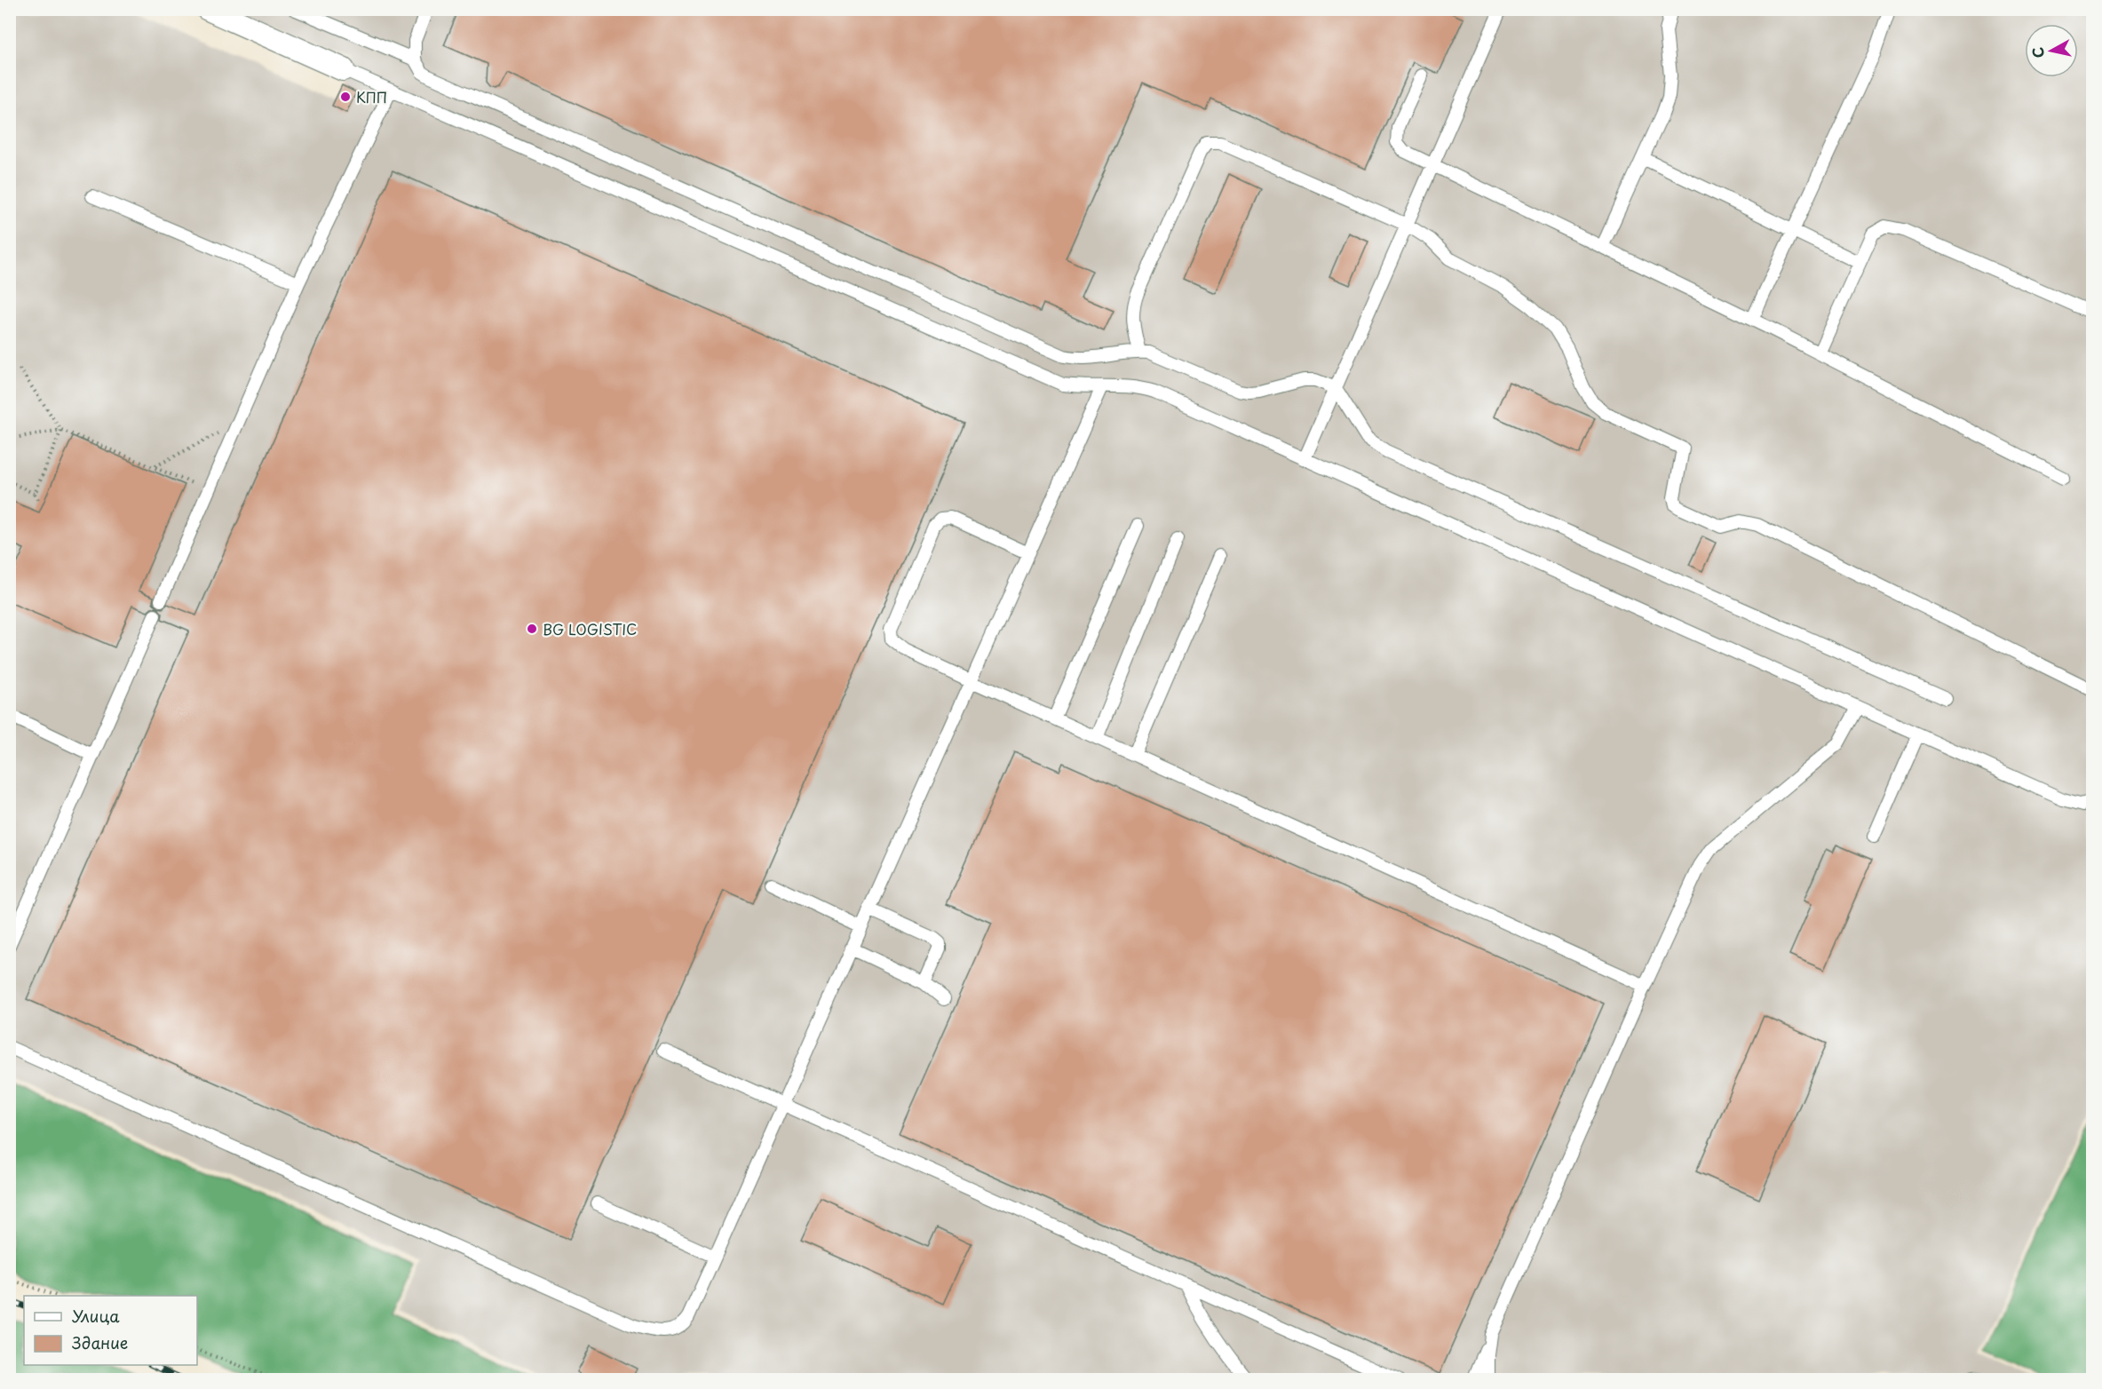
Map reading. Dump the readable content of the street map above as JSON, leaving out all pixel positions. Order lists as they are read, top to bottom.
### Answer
{
  "places": ["КПП", "BG LOGISTIC"],
  "legend": ["Улица", "Здание"],
  "north": "left"
}
